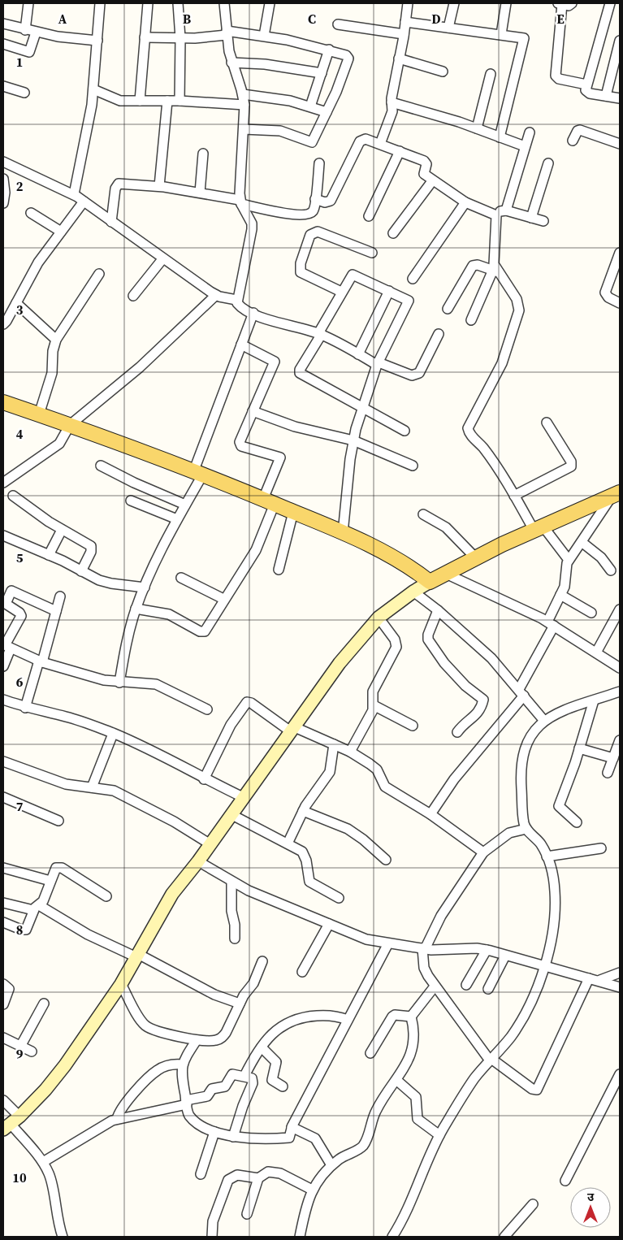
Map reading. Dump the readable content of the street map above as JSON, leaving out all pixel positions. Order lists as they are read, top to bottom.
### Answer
{
  "north": "top",
  "grid": {
    "columns": [
      "A",
      "B",
      "C",
      "D",
      "E"
    ],
    "rows": [
      "1",
      "2",
      "3",
      "4",
      "5",
      "6",
      "7",
      "8",
      "9",
      "10"
    ]
  }
}
